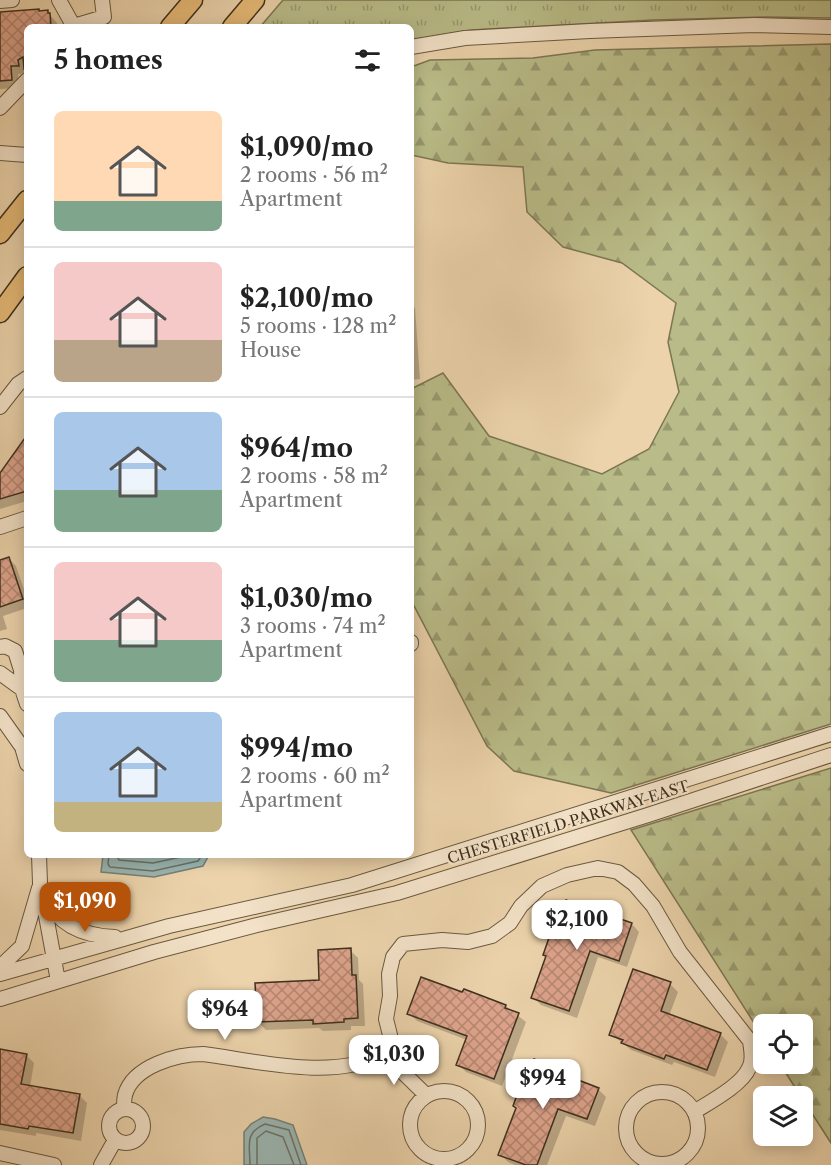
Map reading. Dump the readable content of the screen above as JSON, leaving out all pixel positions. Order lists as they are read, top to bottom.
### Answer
{
  "streets": {
    "street": ["CHESTERFIELD PARKWAY EAST"]
  },
  "page": {
    "heading": "5 homes",
    "list": [
      {
        "name": "$1,090/mo",
        "note": "2 rooms · 56 m² · Apartment"
      },
      {
        "name": "$2,100/mo",
        "note": "5 rooms · 128 m² · House"
      },
      {
        "name": "$964/mo",
        "note": "2 rooms · 58 m² · Apartment"
      },
      {
        "name": "$1,030/mo",
        "note": "3 rooms · 74 m² · Apartment"
      },
      {
        "name": "$994/mo",
        "note": "2 rooms · 60 m² · Apartment"
      }
    ],
    "price": [
      "$1,090",
      "$2,100",
      "$964",
      "$1,030",
      "$994"
    ]
  }
}
